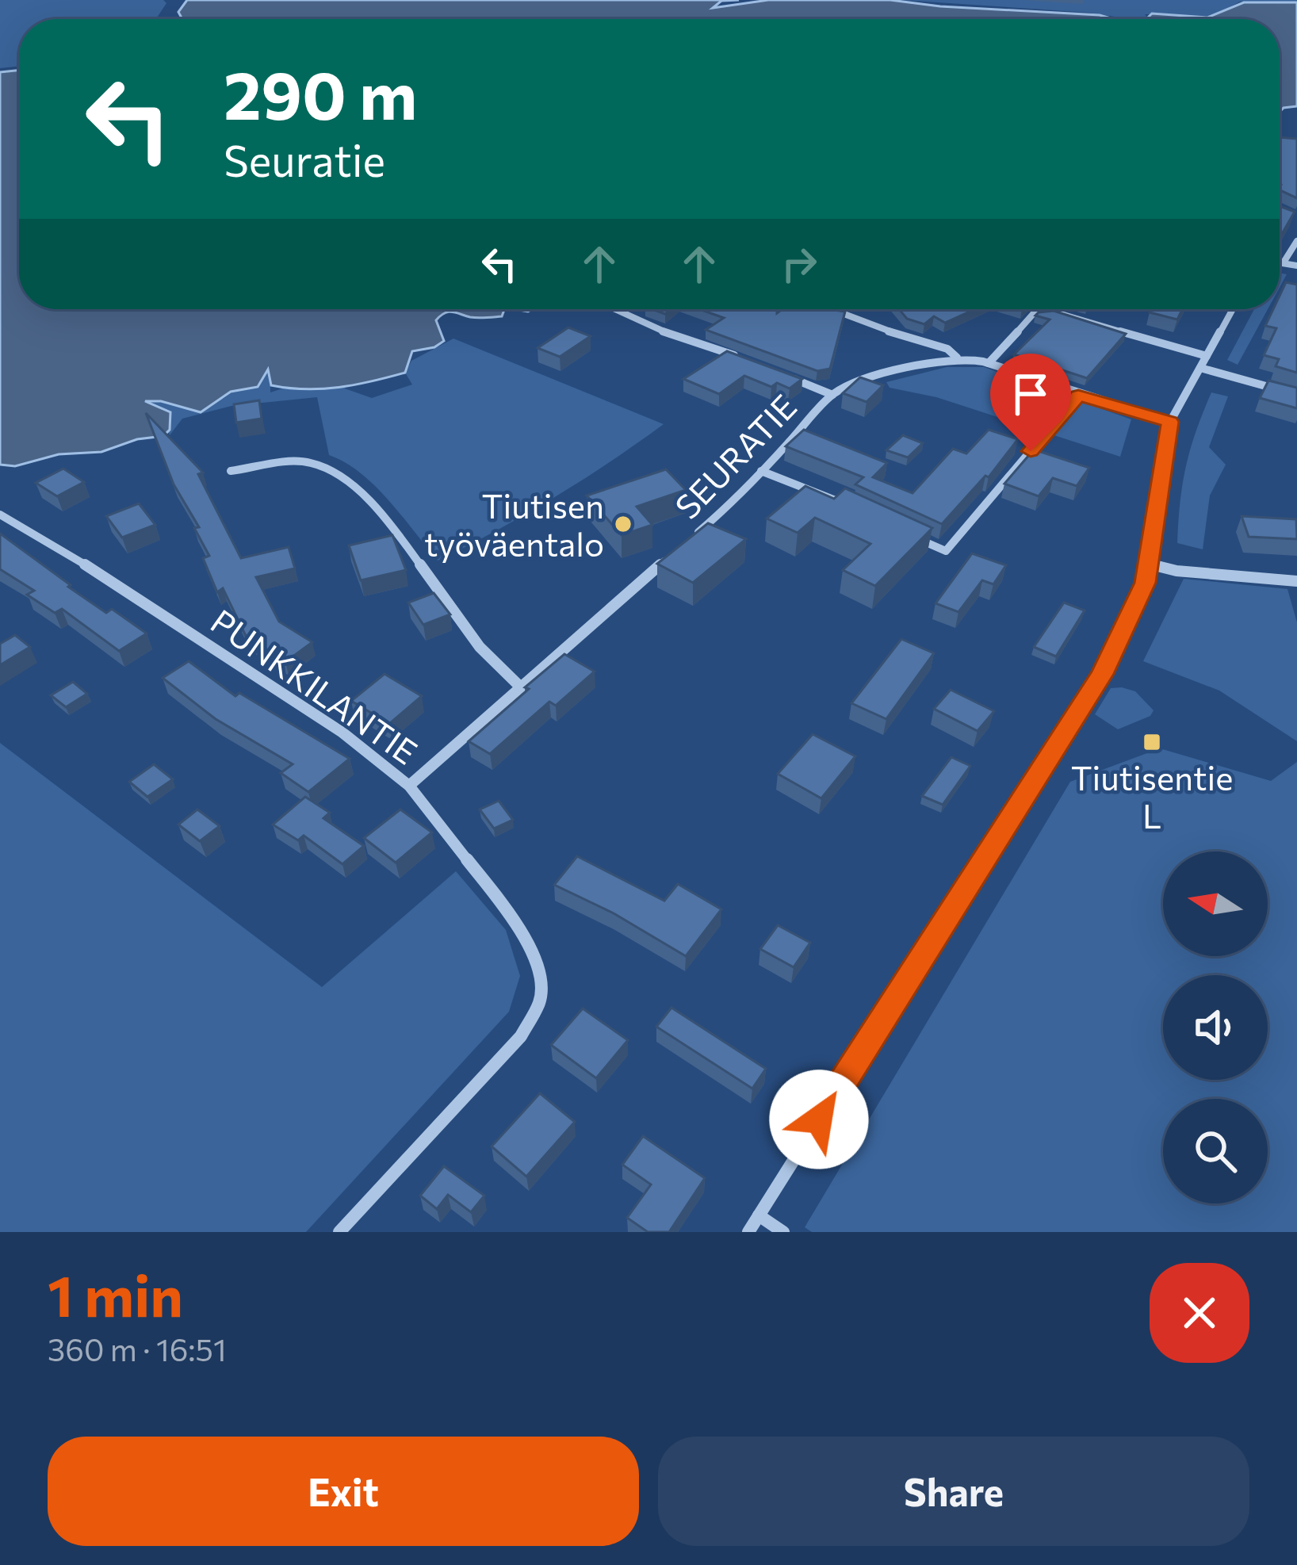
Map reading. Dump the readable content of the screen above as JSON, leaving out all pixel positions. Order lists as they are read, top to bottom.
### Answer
{
  "streets": {
    "street": ["SEURATIE", "PUNKKILANTIE"]
  },
  "crossings": [
    ["SEURATIE", "PUNKKILANTIE"]
  ],
  "places": {
    "other": ["Tiutisen työväentalo"],
    "transit": ["Tiutisentie L"]
  },
  "north": "left",
  "page": {
    "turn": ["290 m", "Seuratie"],
    "heading": ["1 min", "360 m · 16:51"],
    "buttons": ["Exit", "Share"]
  }
}
